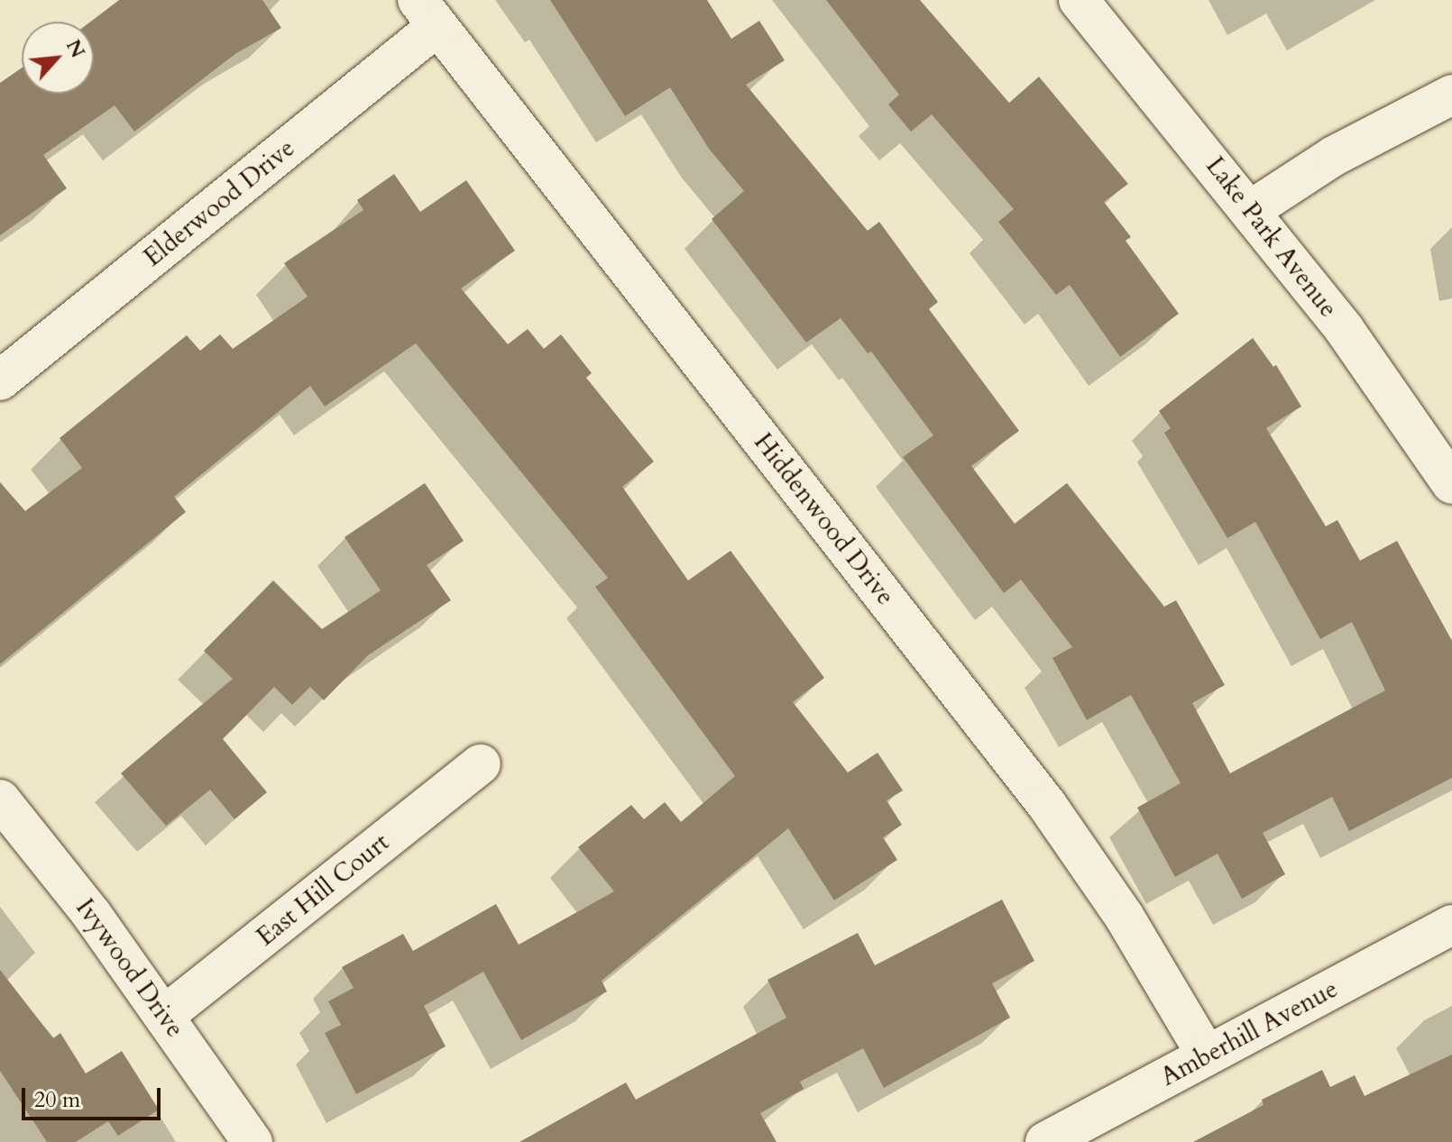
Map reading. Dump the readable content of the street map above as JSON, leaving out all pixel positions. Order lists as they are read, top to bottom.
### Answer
{
  "streets": {
    "street": [
      "Elderwood Drive",
      "Lake Park Avenue",
      "Hiddenwood Drive",
      "East Hill Court",
      "Ivywood Drive",
      "Amberhill Avenue"
    ]
  },
  "crossings": [
    ["Elderwood Drive", "Hiddenwood Drive"],
    ["Hiddenwood Drive", "Amberhill Avenue"],
    ["East Hill Court", "Ivywood Drive"]
  ],
  "scale_bar": "20 m",
  "north": "top right"
}
